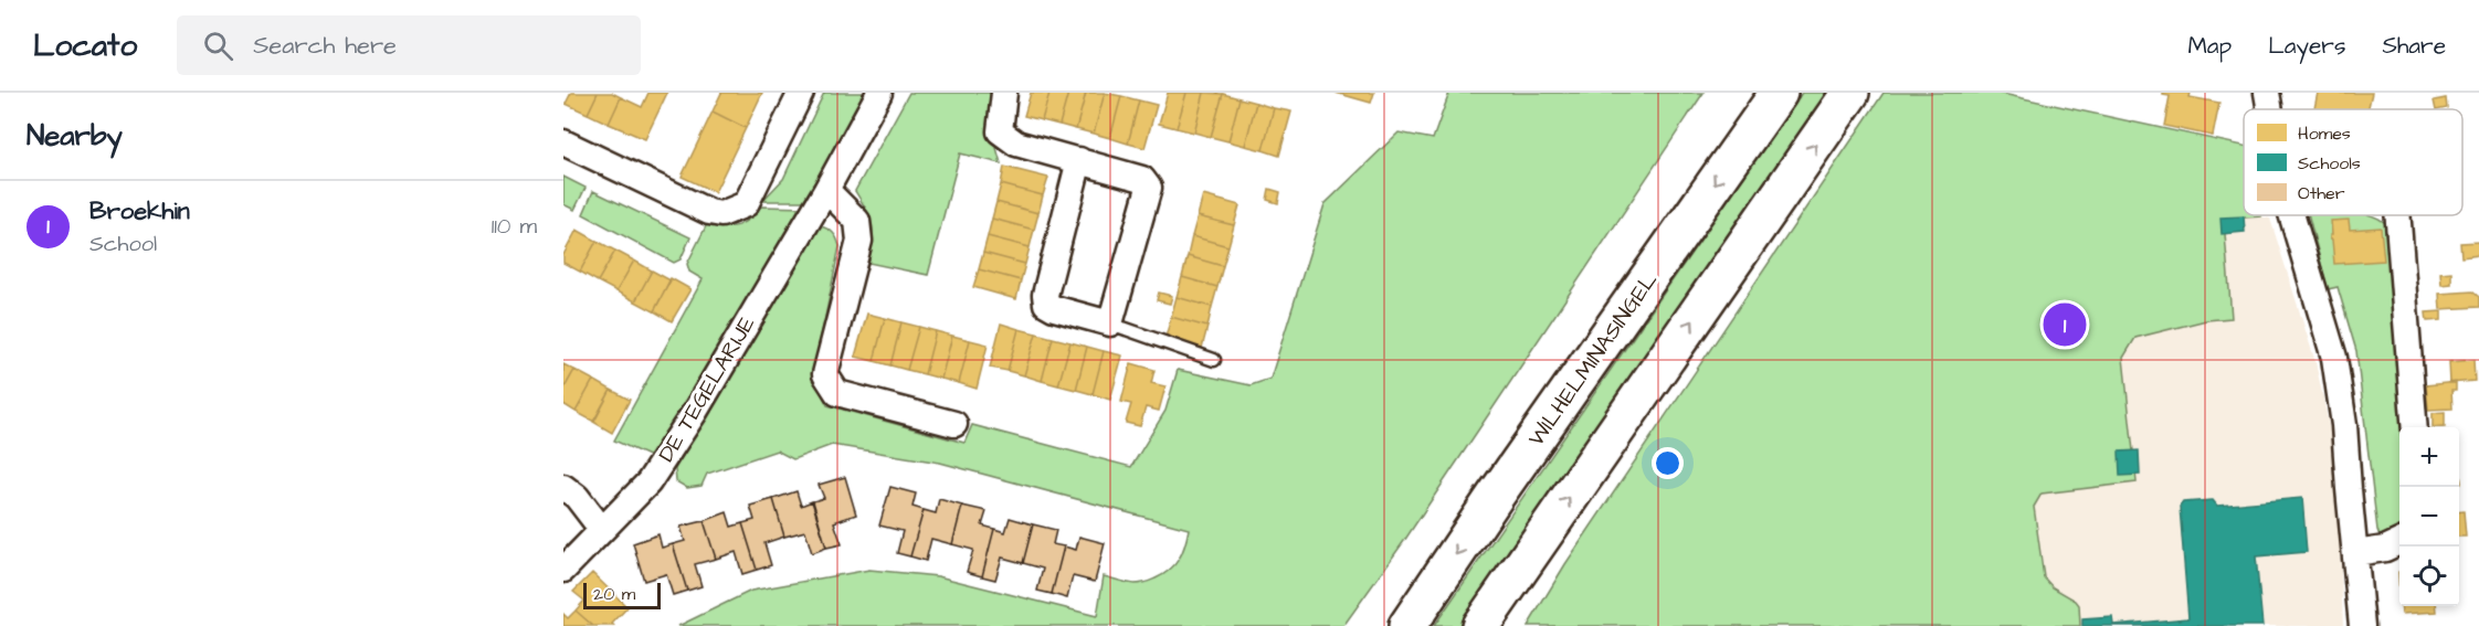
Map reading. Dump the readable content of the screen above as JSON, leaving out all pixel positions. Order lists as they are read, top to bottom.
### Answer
{
  "streets": {
    "main road": ["WILHELMINASINGEL"],
    "street": ["DE TEGELARIJE"]
  },
  "legend": ["Homes", "Schools", "Other"],
  "scale_bar": "20 m",
  "page": {
    "header": "Locato",
    "search": "Search here",
    "nav": ["Map", "Layers", "Share"],
    "heading": "Nearby",
    "list": [
      {
        "mark": "1",
        "name": "Broekhin",
        "note": "School",
        "value": "110 m"
      }
    ],
    "pins": "1",
    "map_buttons": ["+", "−"],
    "scale": "20 m"
  }
}
